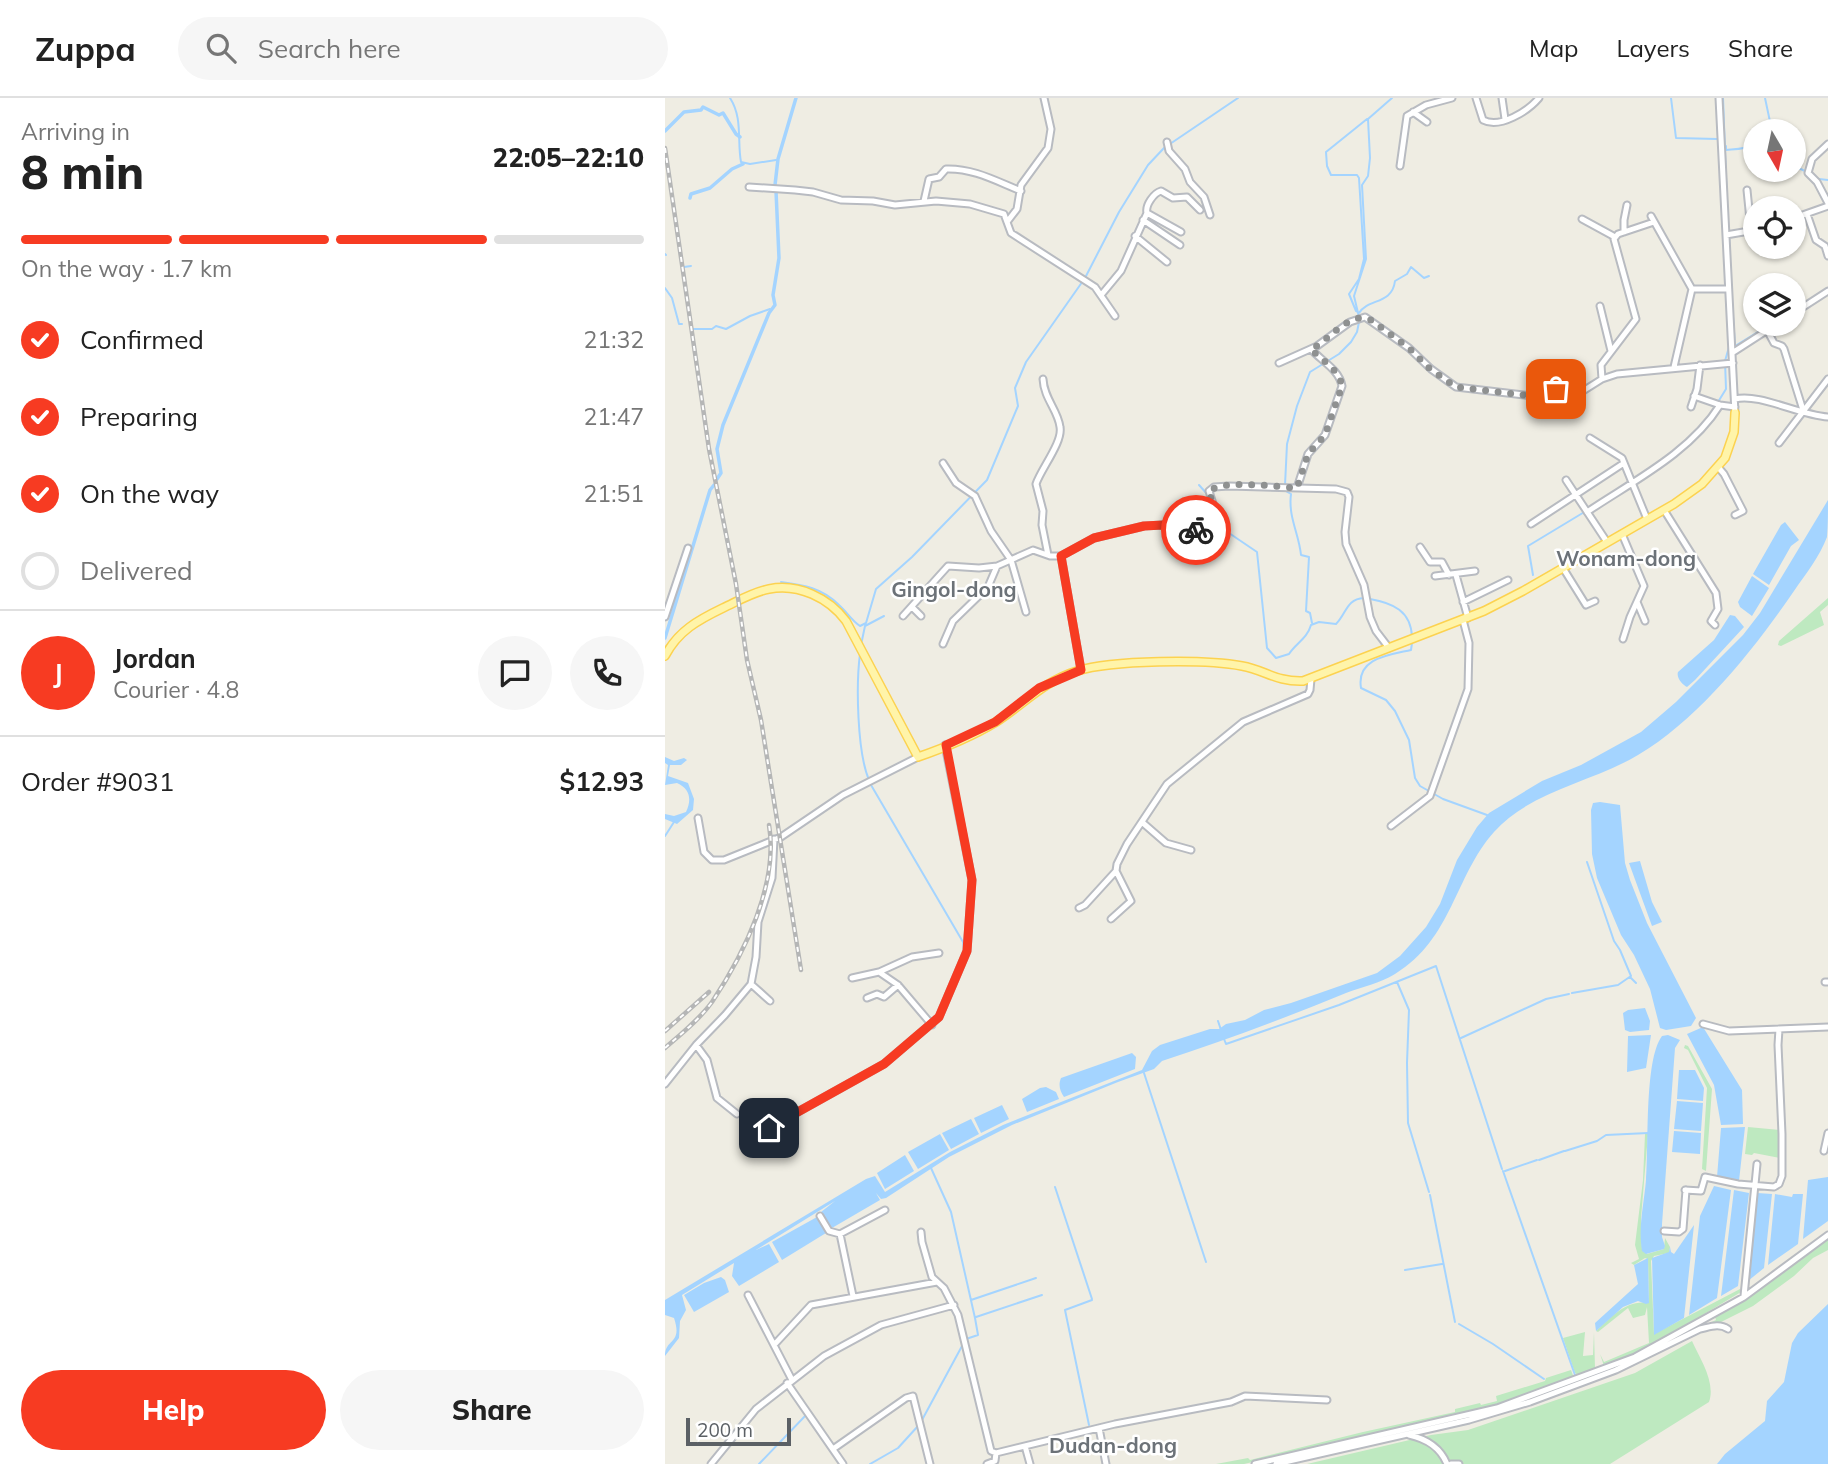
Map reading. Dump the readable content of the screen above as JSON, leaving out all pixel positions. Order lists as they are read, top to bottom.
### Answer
{
  "districts": ["Wonam-dong", "Gingol-dong", "Dudan-dong"],
  "scale_bar": "200 m",
  "north": "bottom",
  "page": {
    "header": "Zuppa",
    "search": "Search here",
    "nav": ["Map", "Layers", "Share"],
    "heading": ["8 min", "Arriving in", "22:05–22:10"],
    "panel": [
      "Jordan",
      "Courier · 4.8",
      "Order #9031",
      "$12.93"
    ],
    "bar": "On the way · 1.7 km",
    "list": [
      ["Confirmed", "21:32"],
      ["Preparing", "21:47"],
      ["On the way", "21:51"],
      "Delivered"
    ],
    "round": "J",
    "buttons": ["Help", "Share"],
    "scale": "200 m"
  }
}
